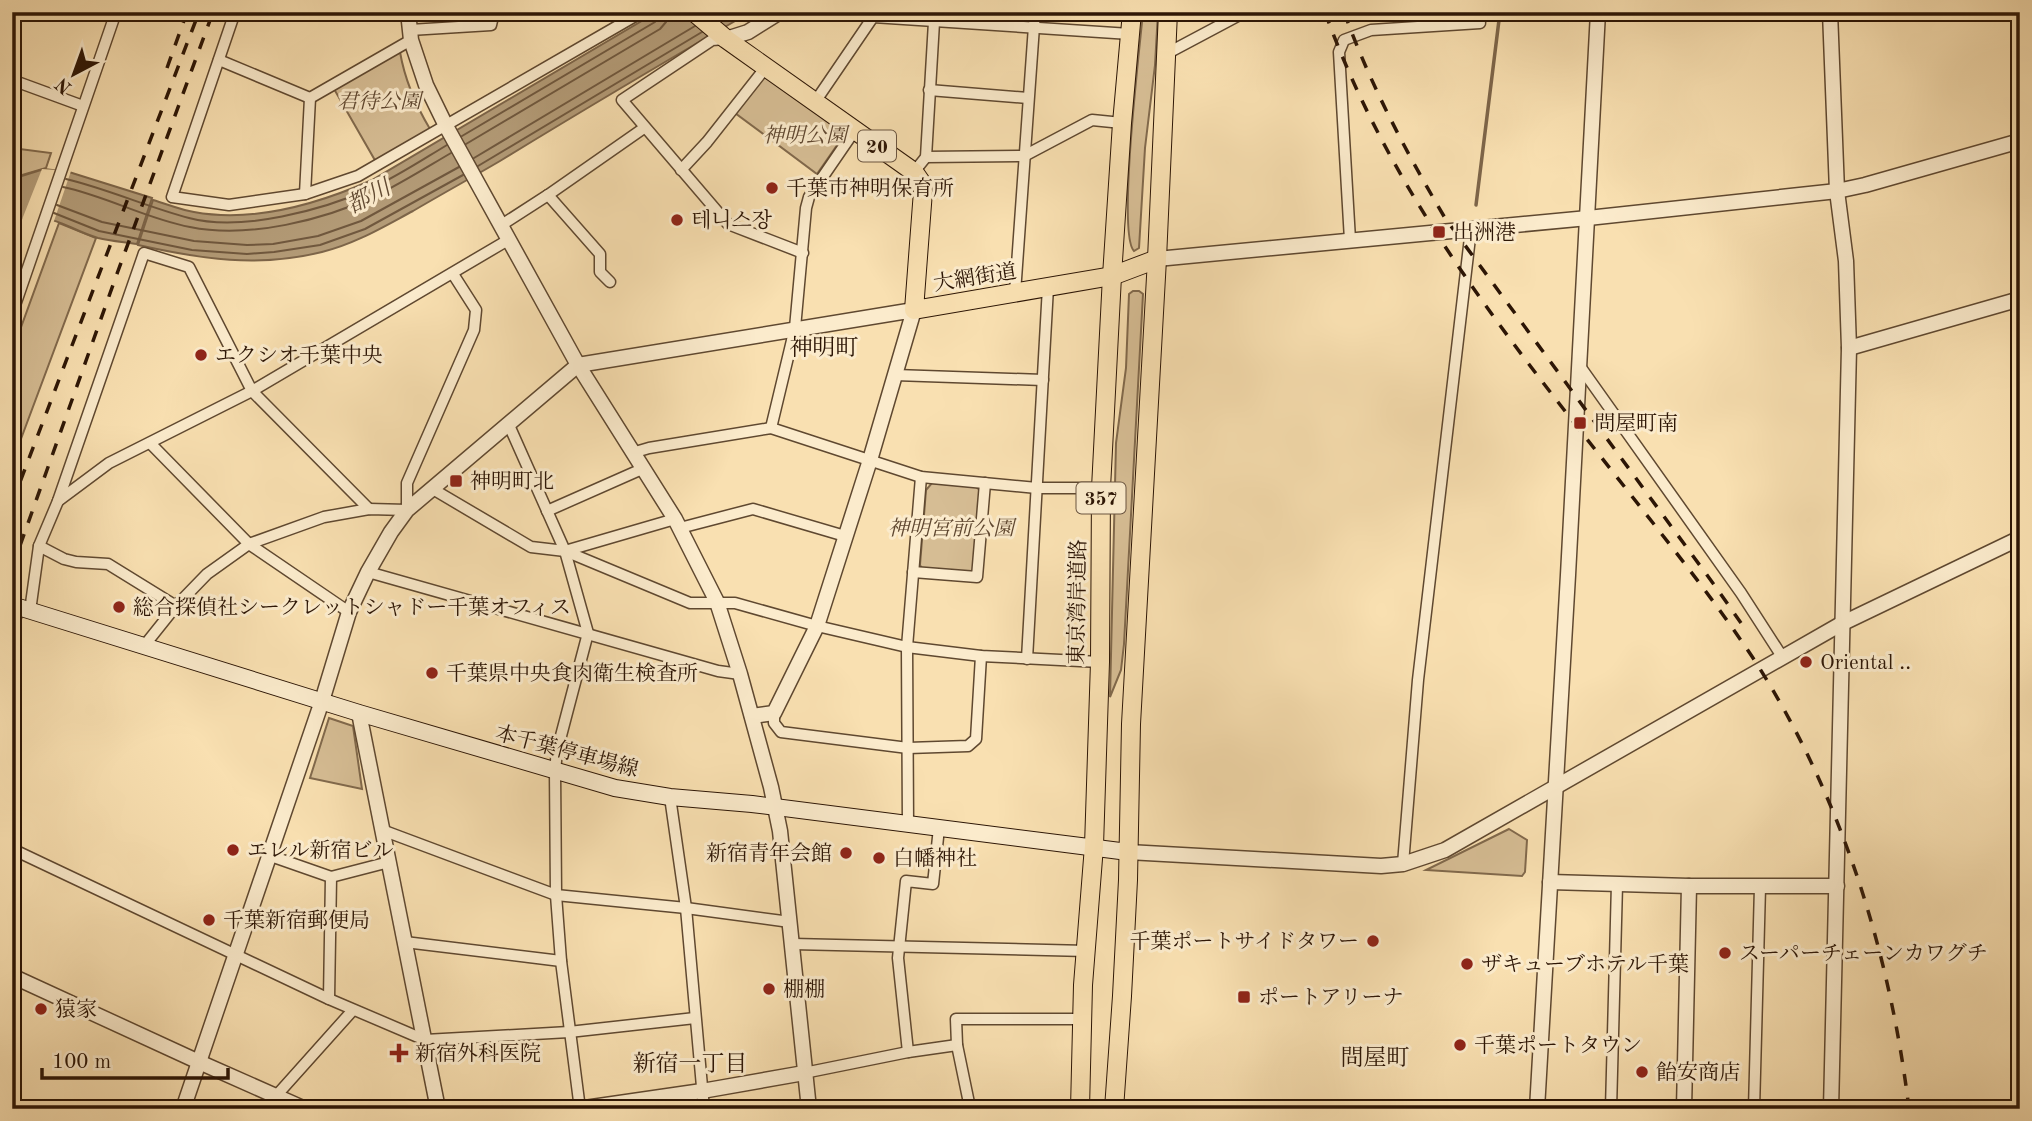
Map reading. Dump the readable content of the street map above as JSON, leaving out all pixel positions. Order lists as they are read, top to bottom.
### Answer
{
  "streets": {
    "main road": [
      "20",
      "大網街道",
      "357",
      "東京湾岸道路",
      "本千葉停車場線"
    ]
  },
  "crossings": [
    ["20", "大網街道"],
    ["大網街道", "357"],
    ["大網街道", "東京湾岸道路"],
    ["357", "本千葉停車場線"],
    ["東京湾岸道路", "本千葉停車場線"]
  ],
  "districts": ["神明町", "問屋町", "新宿一丁目"],
  "water": ["都川"],
  "parks": ["君待公園", "神明公園", "神明宮前公園"],
  "places": {
    "other": [
      "千葉市神明保育所",
      "테니스장",
      "エクシオ千葉中央",
      "総合探偵社シークレットシャドー千葉オフィス",
      "Oriental ..",
      "千葉県中央食肉衛生検査所",
      "エレル新宿ビル",
      "新宿青年会館",
      "白幡神社",
      "千葉新宿郵便局",
      "千葉ポートサイドタワー",
      "スーパーチェーンカワグチ",
      "ザキューブホテル千葉",
      "棚棚",
      "猿家",
      "千葉ポートタウン",
      "飴安商店"
    ],
    "transit": [
      "出洲港",
      "問屋町南",
      "神明町北",
      "ポートアリーナ"
    ],
    "health": ["新宿外科医院"]
  },
  "scale_bar": "100 m",
  "north": "bottom left"
}
